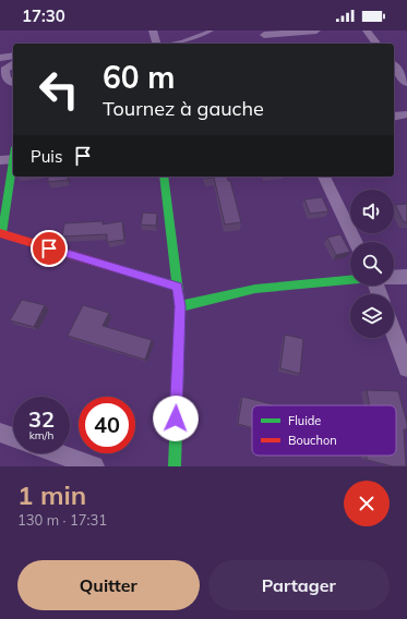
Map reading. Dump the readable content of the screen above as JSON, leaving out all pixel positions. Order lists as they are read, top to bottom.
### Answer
{
  "legend": ["Fluide", "Bouchon"],
  "page": {
    "status": "17:30",
    "turn": ["60 m", "Tournez à gauche"],
    "then": "Puis",
    "speed": "32 km/h",
    "limit": "40",
    "heading": ["1 min", "130 m · 17:31"],
    "buttons": ["Quitter", "Partager"]
  }
}
